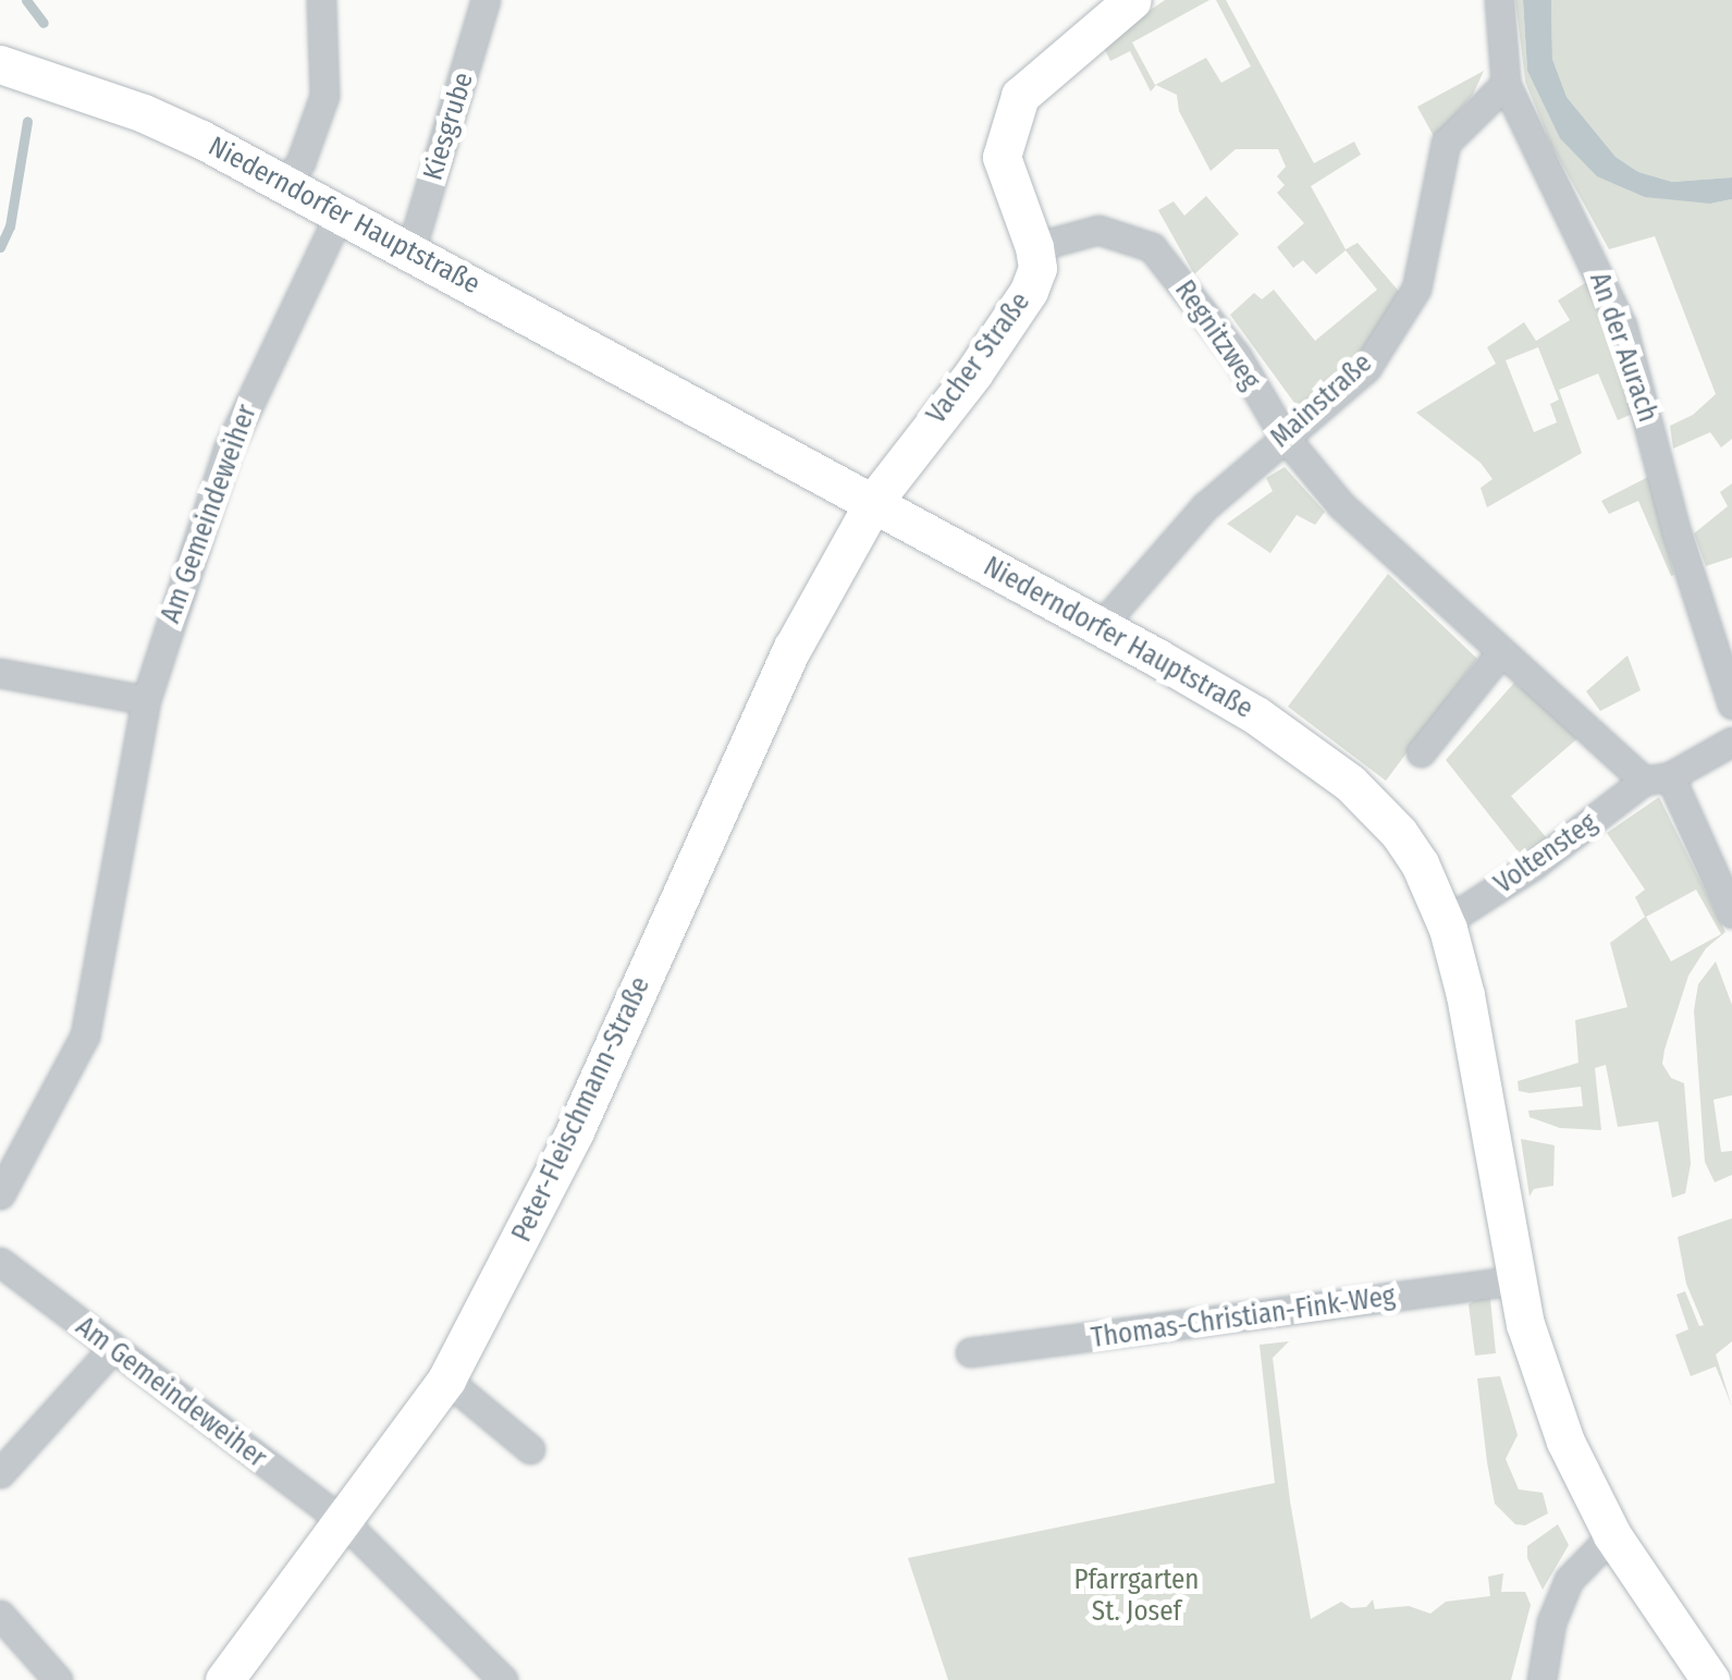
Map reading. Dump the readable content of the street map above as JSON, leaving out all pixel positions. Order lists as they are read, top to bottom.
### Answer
{
  "streets": {
    "street": [
      "Kiesgrube",
      "Niederndorfer Hauptstraße",
      "Regnitzweg",
      "An der Aurach",
      "Vacher Straße",
      "Mainstraße",
      "Am Gemeindeweiher",
      "Voltensteg",
      "Peter-Fleischmann-Straße",
      "Thomas-Christian-Fink-Weg"
    ]
  },
  "crossings": [
    ["Kiesgrube", "Niederndorfer Hauptstraße"],
    ["Niederndorfer Hauptstraße", "Vacher Straße"],
    ["Niederndorfer Hauptstraße", "Mainstraße"],
    ["Niederndorfer Hauptstraße", "Am Gemeindeweiher"],
    ["Niederndorfer Hauptstraße", "Voltensteg"],
    ["Niederndorfer Hauptstraße", "Peter-Fleischmann-Straße"],
    ["Niederndorfer Hauptstraße", "Thomas-Christian-Fink-Weg"],
    ["Regnitzweg", "Vacher Straße"],
    ["Regnitzweg", "Mainstraße"],
    ["Regnitzweg", "Voltensteg"],
    ["An der Aurach", "Mainstraße"],
    ["Vacher Straße", "Peter-Fleischmann-Straße"],
    ["Am Gemeindeweiher", "Peter-Fleischmann-Straße"]
  ],
  "parks": ["Pfarrgarten St. Josef"]
}
